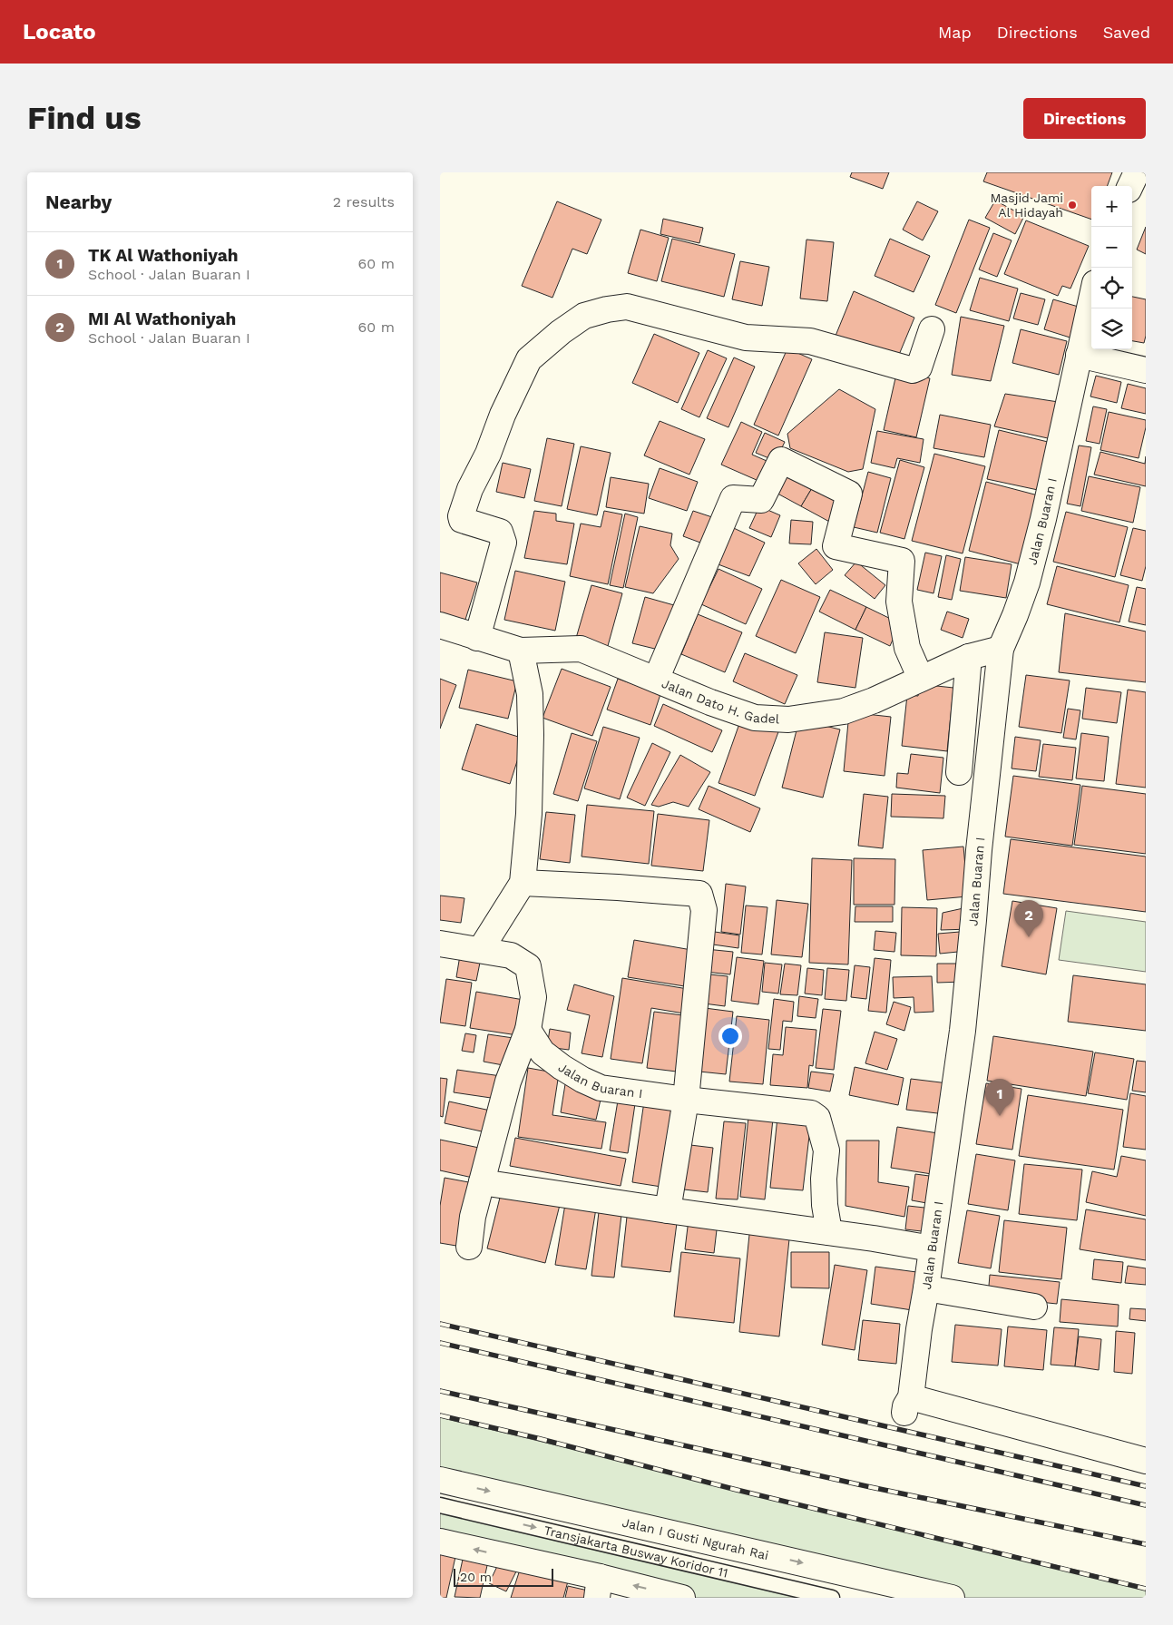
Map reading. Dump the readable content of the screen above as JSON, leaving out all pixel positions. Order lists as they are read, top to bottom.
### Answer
{
  "streets": {
    "street": ["Jalan Buaran I", "Jalan Dato H. Gadel", "Jalan I Gusti Ngurah Rai"],
    "lane": ["Transjakarta Busway Koridor 11"]
  },
  "crossings": [
    ["Jalan Buaran I", "Jalan Dato H. Gadel"]
  ],
  "one_way": ["Transjakarta Busway Koridor 11"],
  "places": ["Masjid Jami Al Hidayah"],
  "scale_bar": "20 m",
  "page": {
    "header": "Locato",
    "nav": ["Map", "Directions", "Saved"],
    "buttons": "Directions",
    "title": "Find us",
    "heading": ["Nearby", "2 results"],
    "map_buttons": ["+", "−"],
    "list": [
      {
        "mark": "1",
        "name": "TK Al Wathoniyah",
        "note": "School · Jalan Buaran I",
        "value": "60 m"
      },
      {
        "mark": "2",
        "name": "MI Al Wathoniyah",
        "note": "School · Jalan Buaran I",
        "value": "60 m"
      }
    ],
    "pins": ["2", "1"],
    "scale": "20 m"
  }
}
